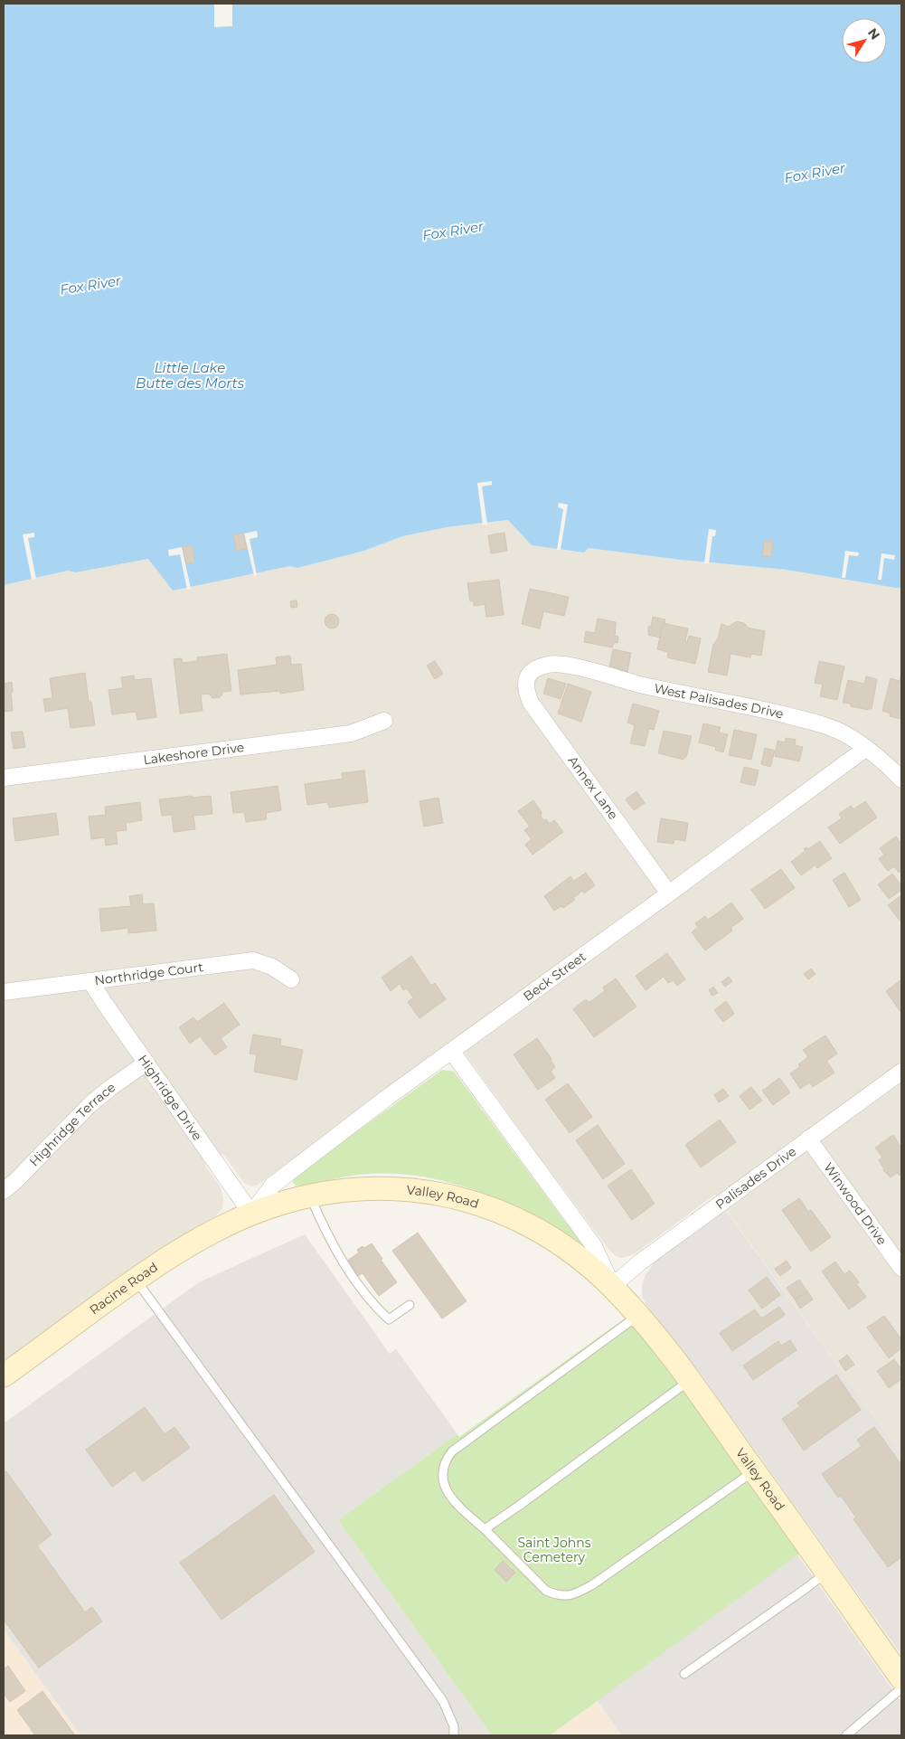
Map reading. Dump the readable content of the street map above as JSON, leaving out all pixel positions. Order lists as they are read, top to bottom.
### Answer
{
  "streets": {
    "main road": ["Valley Road", "Racine Road"],
    "street": [
      "West Palisades Drive",
      "Lakeshore Drive",
      "Annex Lane",
      "Northridge Court",
      "Beck Street",
      "Highridge Drive",
      "Highridge Terrace",
      "Palisades Drive",
      "Winwood Drive"
    ]
  },
  "crossings": [
    ["West Palisades Drive", "Annex Lane"],
    ["West Palisades Drive", "Beck Street"],
    ["Annex Lane", "Beck Street"],
    ["Northridge Court", "Highridge Drive"],
    ["Beck Street", "Highridge Drive"],
    ["Beck Street", "Valley Road"],
    ["Beck Street", "Racine Road"],
    ["Highridge Drive", "Highridge Terrace"],
    ["Highridge Drive", "Valley Road"],
    ["Highridge Drive", "Racine Road"],
    ["Palisades Drive", "Valley Road"],
    ["Palisades Drive", "Winwood Drive"],
    ["Valley Road", "Racine Road"]
  ],
  "water": ["Fox River", "Little Lake Butte des Morts"],
  "parks": ["Saint Johns Cemetery"],
  "north": "top right"
}
